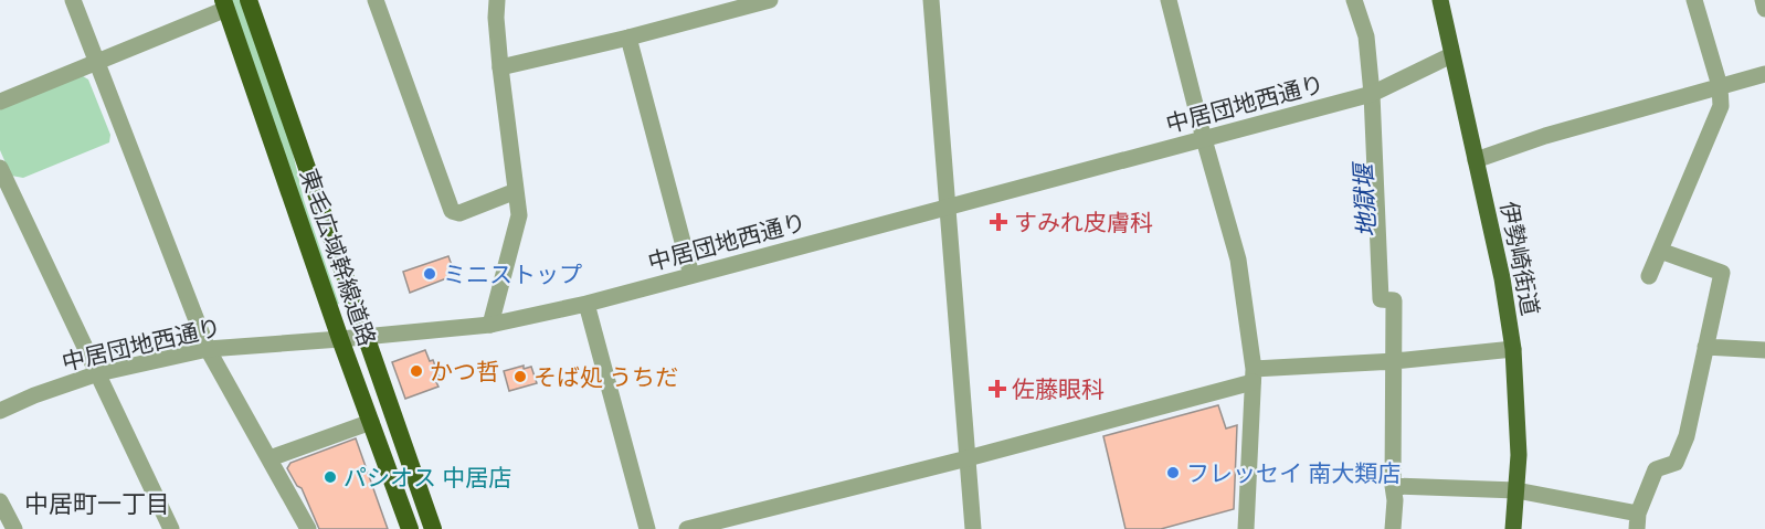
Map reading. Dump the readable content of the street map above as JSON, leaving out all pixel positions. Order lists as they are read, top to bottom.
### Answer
{
  "streets": {
    "highway": ["東毛広域幹線道路"],
    "main road": ["伊勢崎街道"],
    "street": ["中居団地西通り"]
  },
  "crossings": [
    ["中居団地西通り", "東毛広域幹線道路"],
    ["中居団地西通り", "伊勢崎街道"]
  ],
  "districts": ["中居町一丁目"],
  "water": ["地獄堰"],
  "places": {
    "health": ["すみれ皮膚科", "佐藤眼科"],
    "other": [
      "ミニストップ",
      "かつ哲",
      "そば処 うちだ",
      "フレッセイ 南大類店",
      "パシオス 中居店"
    ]
  }
}
